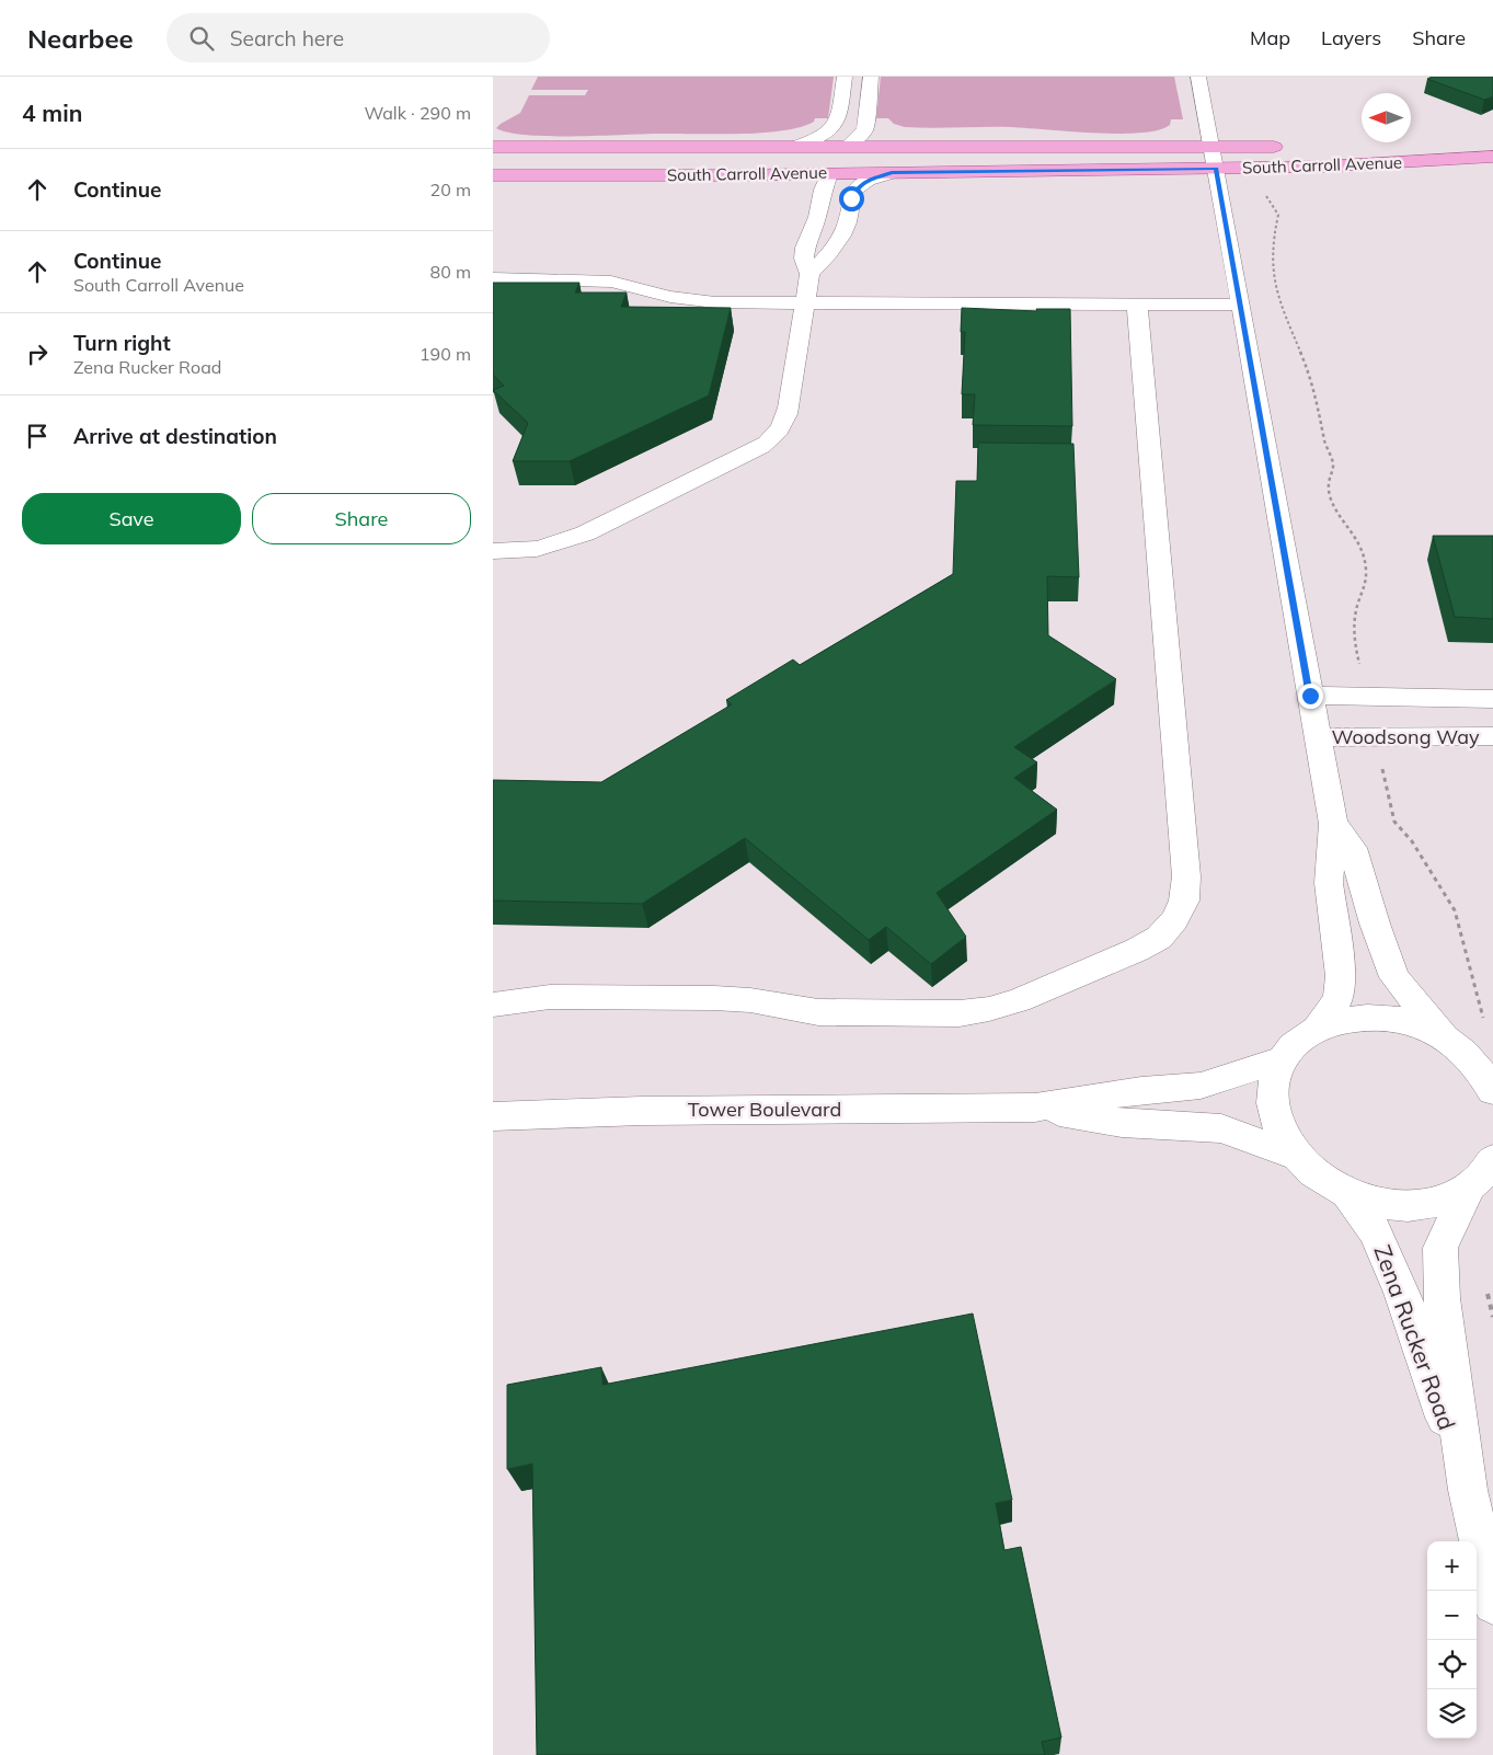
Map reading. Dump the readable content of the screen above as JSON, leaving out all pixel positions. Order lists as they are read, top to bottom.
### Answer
{
  "streets": {
    "main road": ["South Carroll Avenue"],
    "street": ["Woodsong Way", "Tower Boulevard", "Zena Rucker Road"]
  },
  "north": "left",
  "page": {
    "header": "Nearbee",
    "search": "Search here",
    "nav": ["Map", "Layers", "Share"],
    "heading": ["4 min", "Walk · 290 m"],
    "list": [
      ["Continue", "20 m"],
      ["Continue", "South Carroll Avenue", "80 m"],
      ["Turn right", "Zena Rucker Road", "190 m"],
      "Arrive at destination"
    ],
    "buttons": ["Save", "Share"],
    "map_buttons": ["+", "−"]
  }
}
